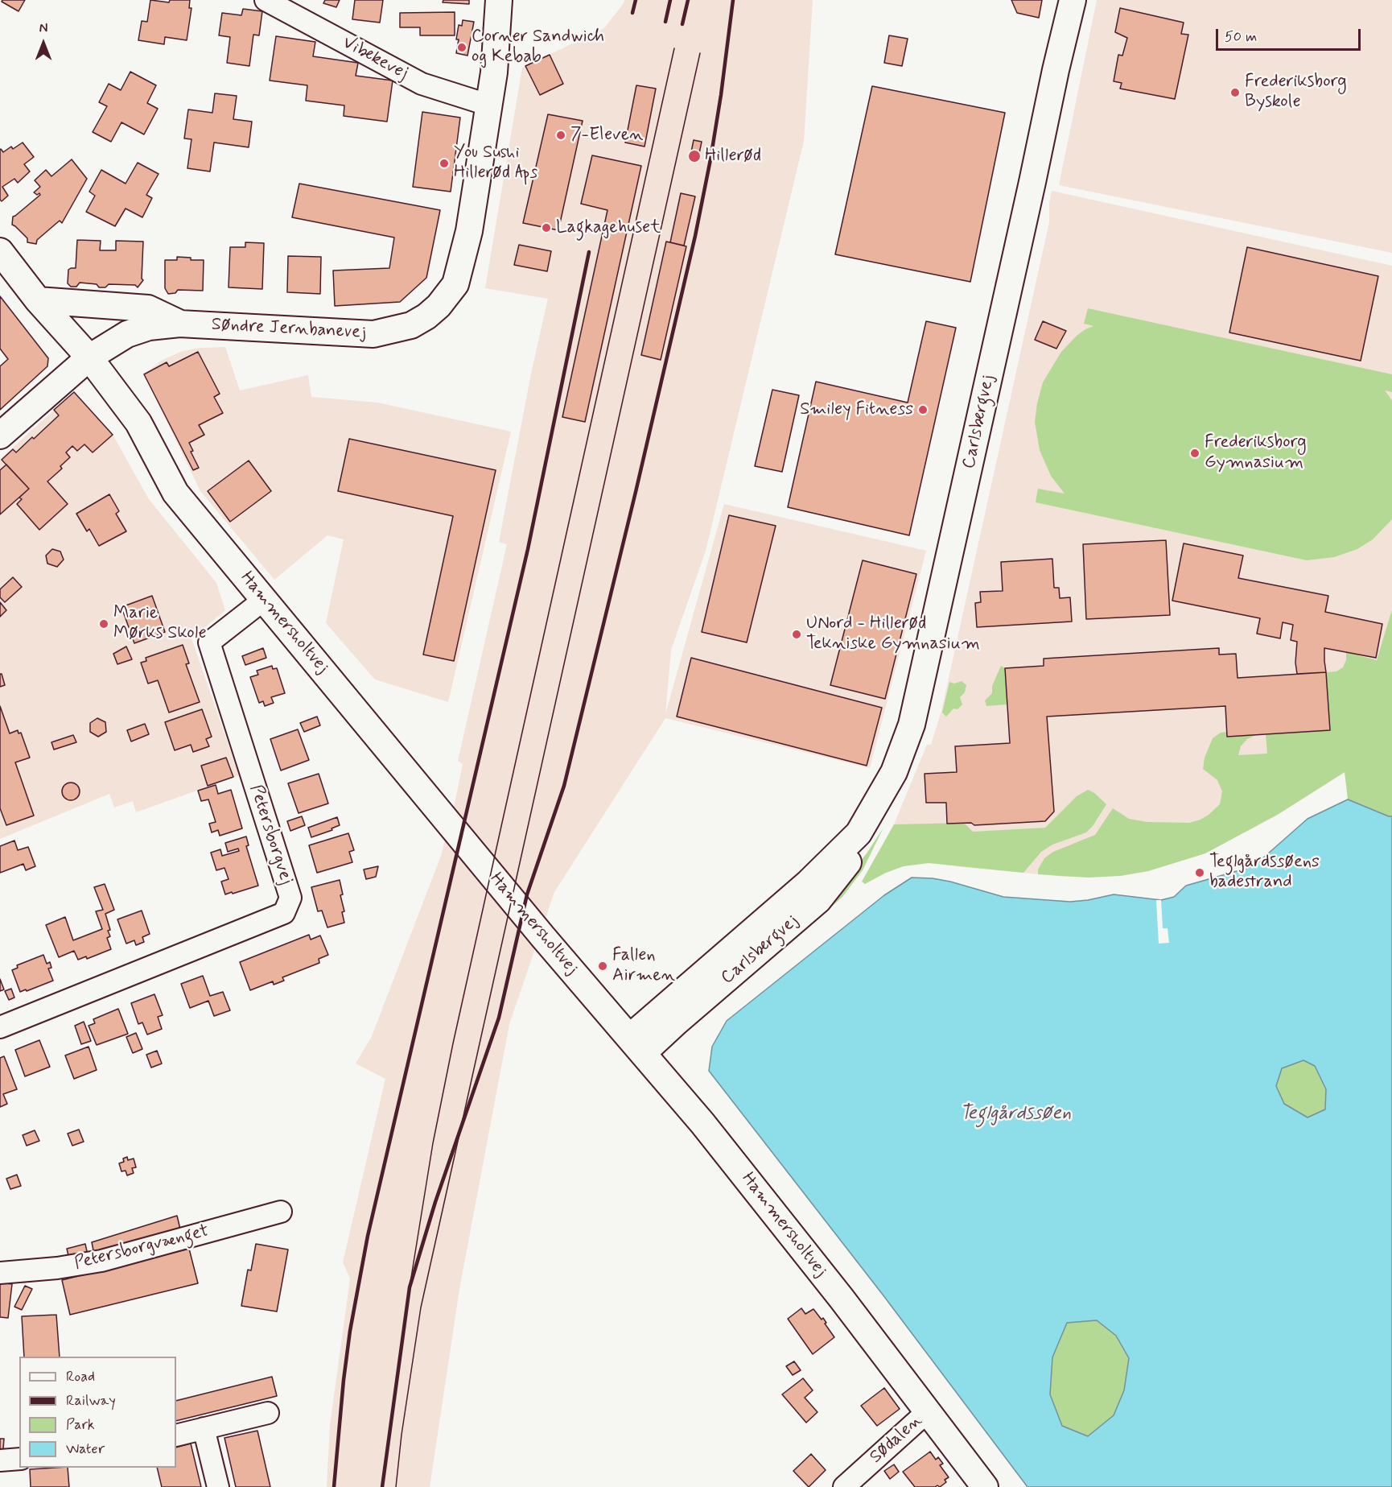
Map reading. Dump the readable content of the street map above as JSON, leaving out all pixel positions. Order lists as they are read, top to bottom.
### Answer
{
  "streets": {
    "street": [
      "Vibekevej",
      "Søndre Jernbanevej",
      "Carlsbergvej",
      "Hammersholtvej",
      "Petersborgvej",
      "Petersborgvænget",
      "Sødalen"
    ]
  },
  "crossings": [
    ["Vibekevej", "Søndre Jernbanevej"],
    ["Søndre Jernbanevej", "Hammersholtvej"],
    ["Carlsbergvej", "Hammersholtvej"],
    ["Hammersholtvej", "Petersborgvej"],
    ["Hammersholtvej", "Sødalen"]
  ],
  "water": ["Teglgårdssøen"],
  "places": [
    "Corner Sandwich og Kebab",
    "Frederiksborg Byskole",
    "7-Eleven",
    "Hillerød",
    "You Sushi Hillerød Aps",
    "Lagkagehuset",
    "Smiley Fitness",
    "Frederiksborg Gymnasium",
    "Marie Mørks Skole",
    "UNord - Hillerød Tekniske Gymnasium",
    "Teglgårdssøens badestrand",
    "Fallen Airmen"
  ],
  "legend": [
    "Road",
    "Railway",
    "Park",
    "Water"
  ],
  "scale_bar": "50 m",
  "north": "top"
}
